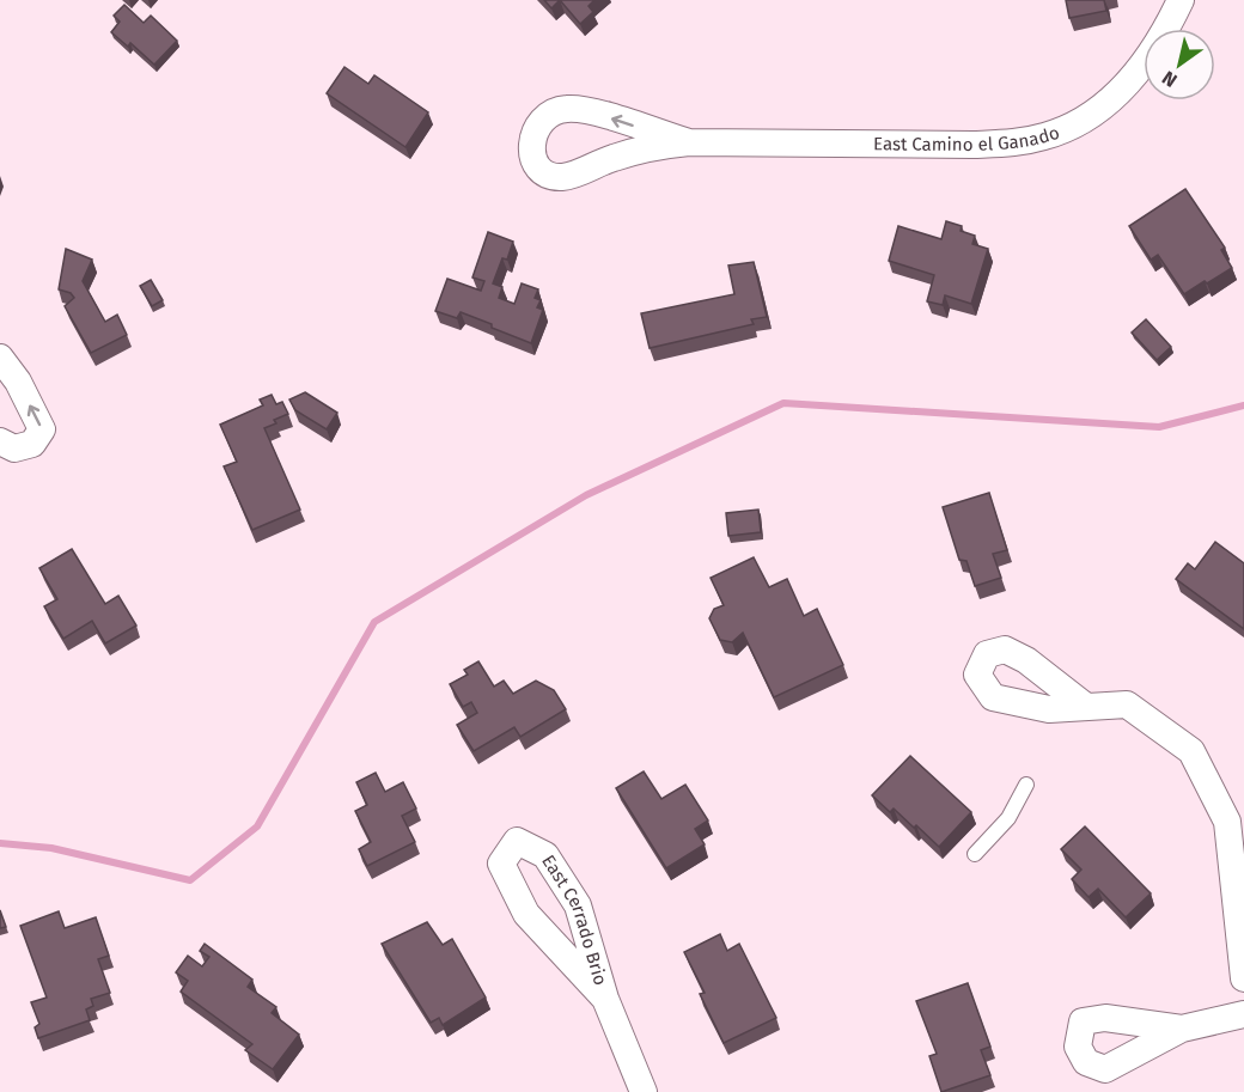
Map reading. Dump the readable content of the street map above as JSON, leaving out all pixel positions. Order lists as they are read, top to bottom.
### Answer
{
  "streets": {
    "street": ["East Camino el Ganado", "East Cerrado Brio"]
  },
  "north": "bottom left"
}
